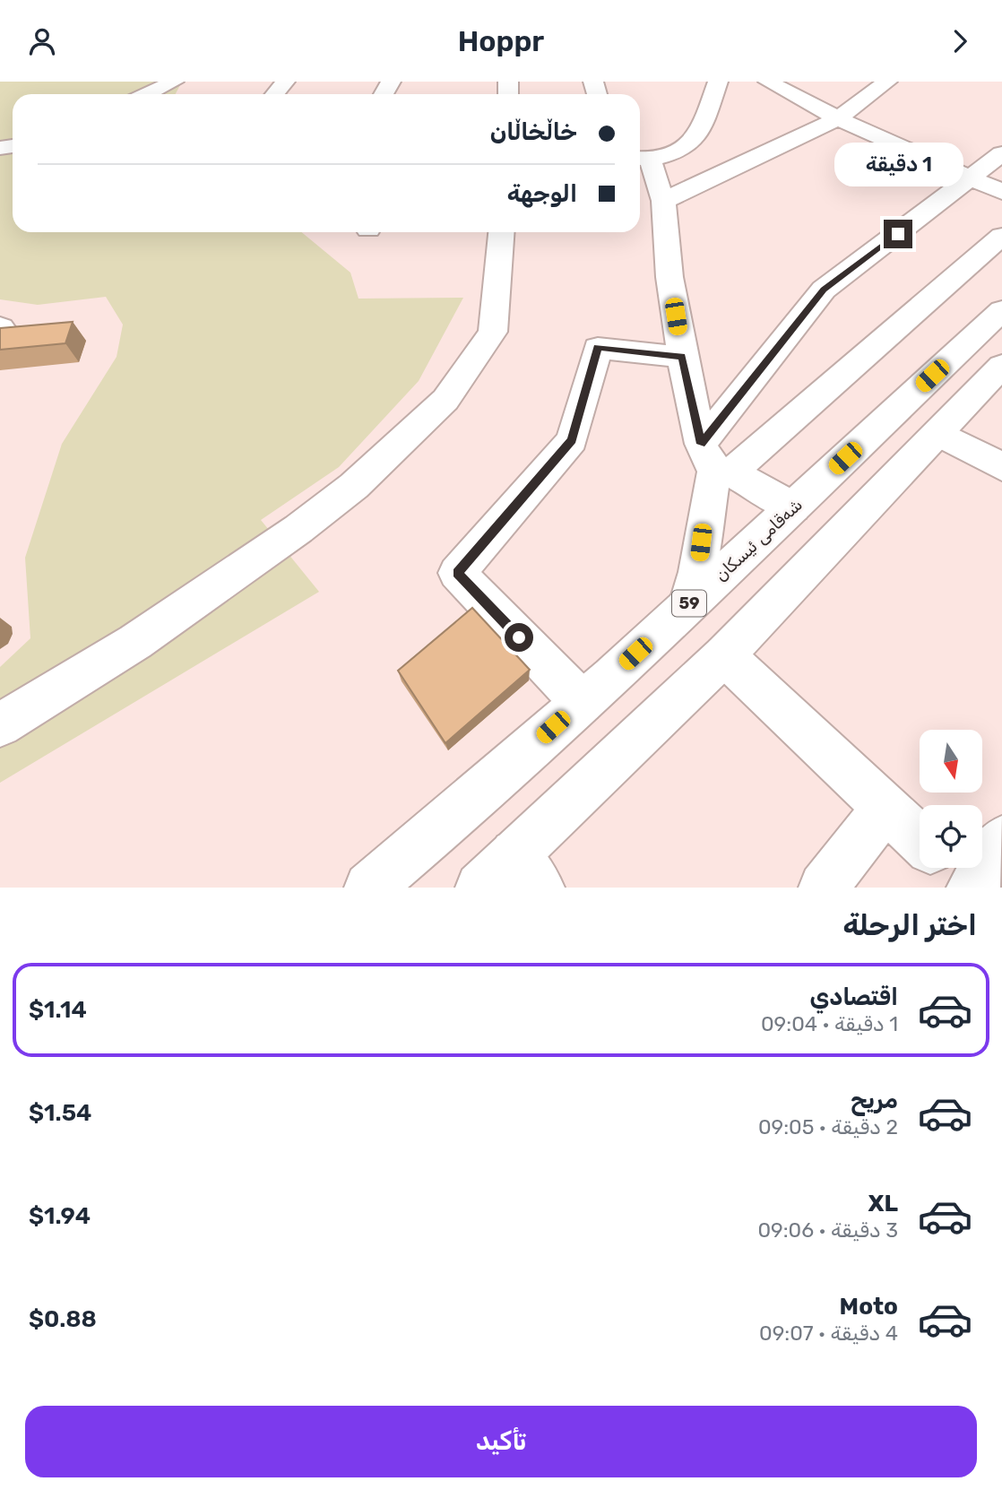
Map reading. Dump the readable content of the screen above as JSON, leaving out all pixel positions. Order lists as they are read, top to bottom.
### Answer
{
  "streets": {
    "street": ["شەقامی ئیسکان", "59"]
  },
  "north": "bottom",
  "page": {
    "header": "Hoppr",
    "banner": ["خاڵخاڵان", "الوجهة"],
    "bubble": "1 دقيقة",
    "heading": "اختر الرحلة",
    "list": [
      {
        "name": "اقتصادي",
        "note": "1 دقيقة · 09:04",
        "value": "$1.14"
      },
      {
        "name": "مريح",
        "note": "2 دقيقة · 09:05",
        "value": "$1.54"
      },
      {
        "name": "XL",
        "note": "3 دقيقة · 09:06",
        "value": "$1.94"
      },
      {
        "name": "Moto",
        "note": "4 دقيقة · 09:07",
        "value": "$0.88"
      }
    ],
    "buttons": "تأكيد"
  }
}
